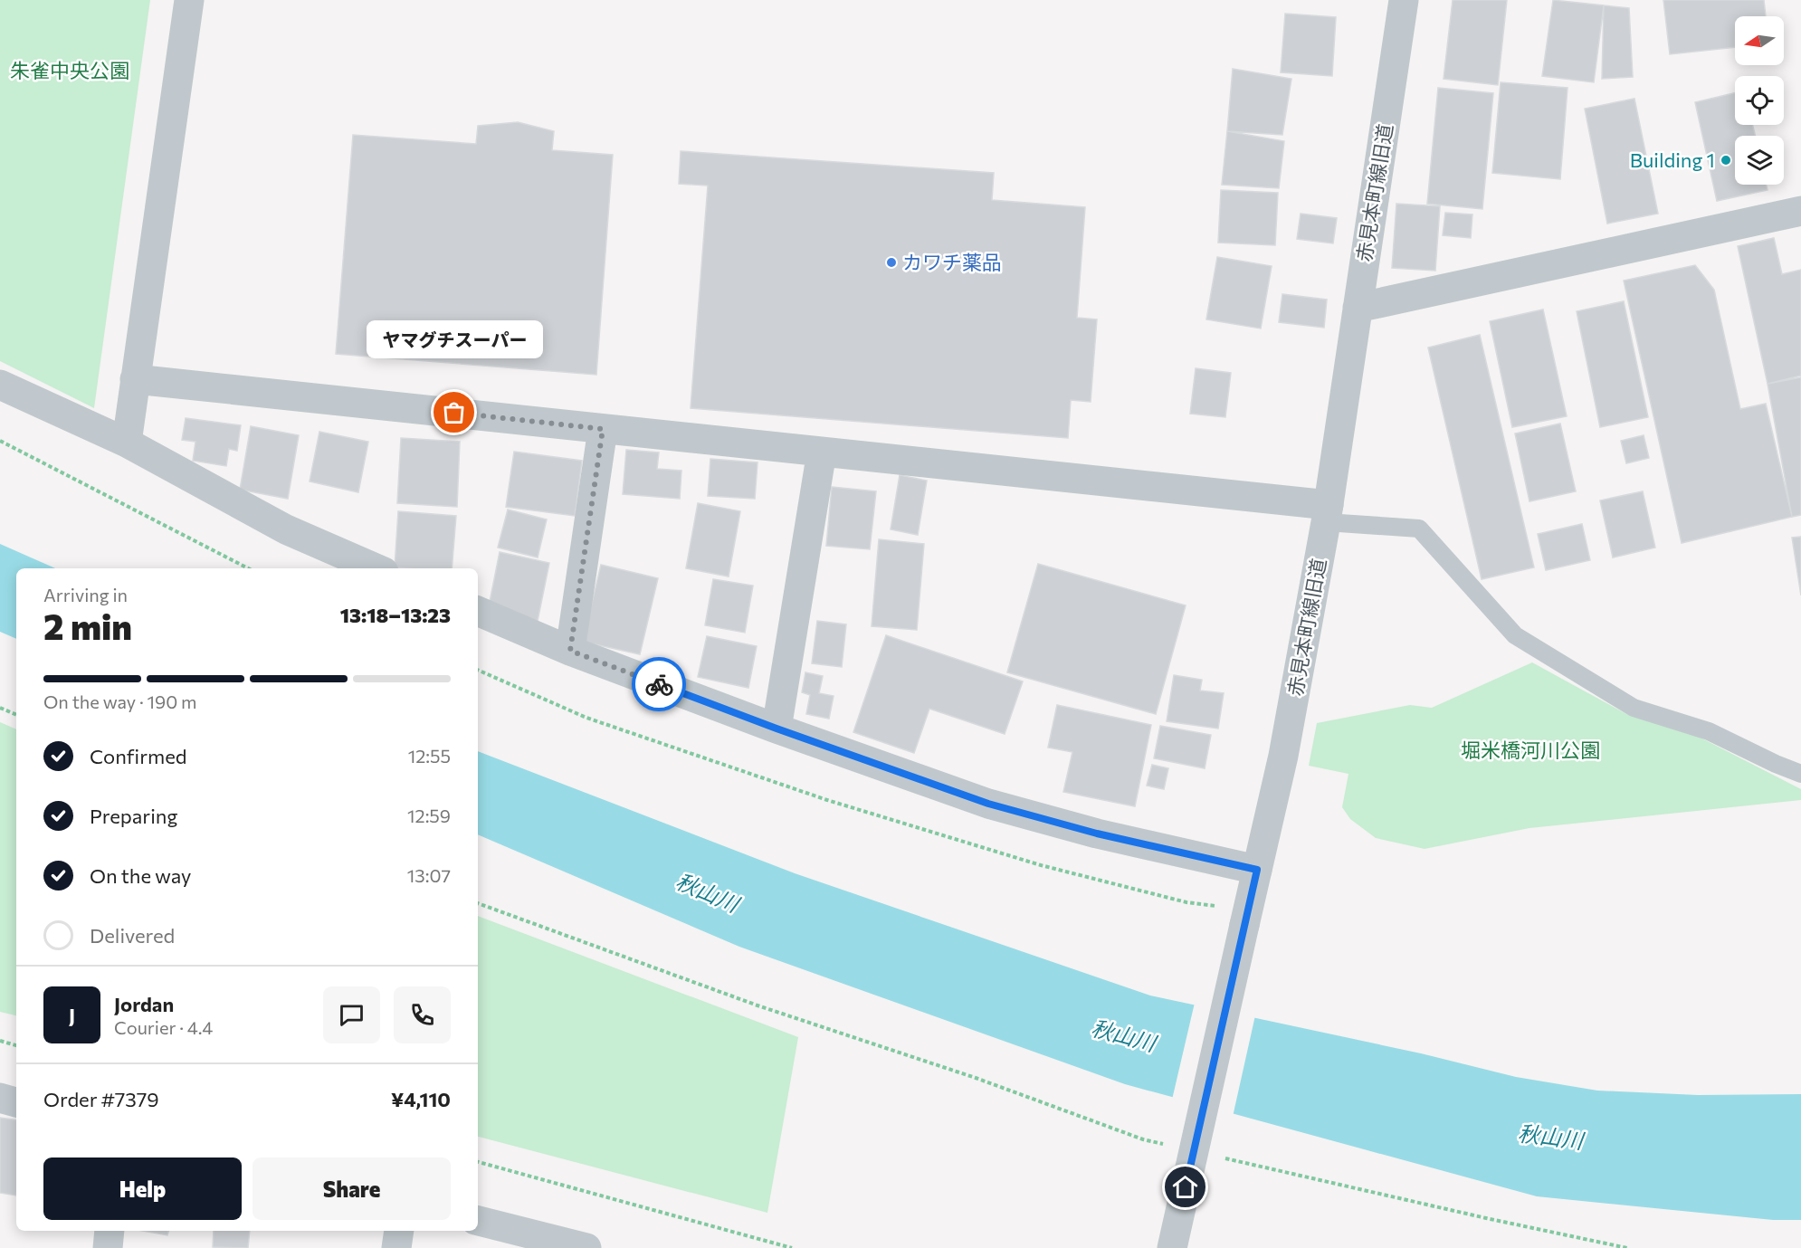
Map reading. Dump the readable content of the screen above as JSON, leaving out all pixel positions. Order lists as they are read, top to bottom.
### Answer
{
  "streets": {
    "street": ["赤見本町線旧道"]
  },
  "water": ["秋山川"],
  "parks": ["朱雀中央公園", "堀米橋河川公園"],
  "places": ["Building 1", "カワチ薬品", "ヤマグチスーパー"],
  "north": "left",
  "page": {
    "bubble": "ヤマグチスーパー",
    "heading": ["2 min", "Arriving in", "13:18–13:23"],
    "panel": [
      "Jordan",
      "Courier · 4.4",
      "Order #7379",
      "¥4,110"
    ],
    "bar": "On the way · 190 m",
    "list": [
      ["Confirmed", "12:55"],
      ["Preparing", "12:59"],
      ["On the way", "13:07"],
      "Delivered"
    ],
    "round": "J",
    "buttons": ["Help", "Share"]
  }
}
